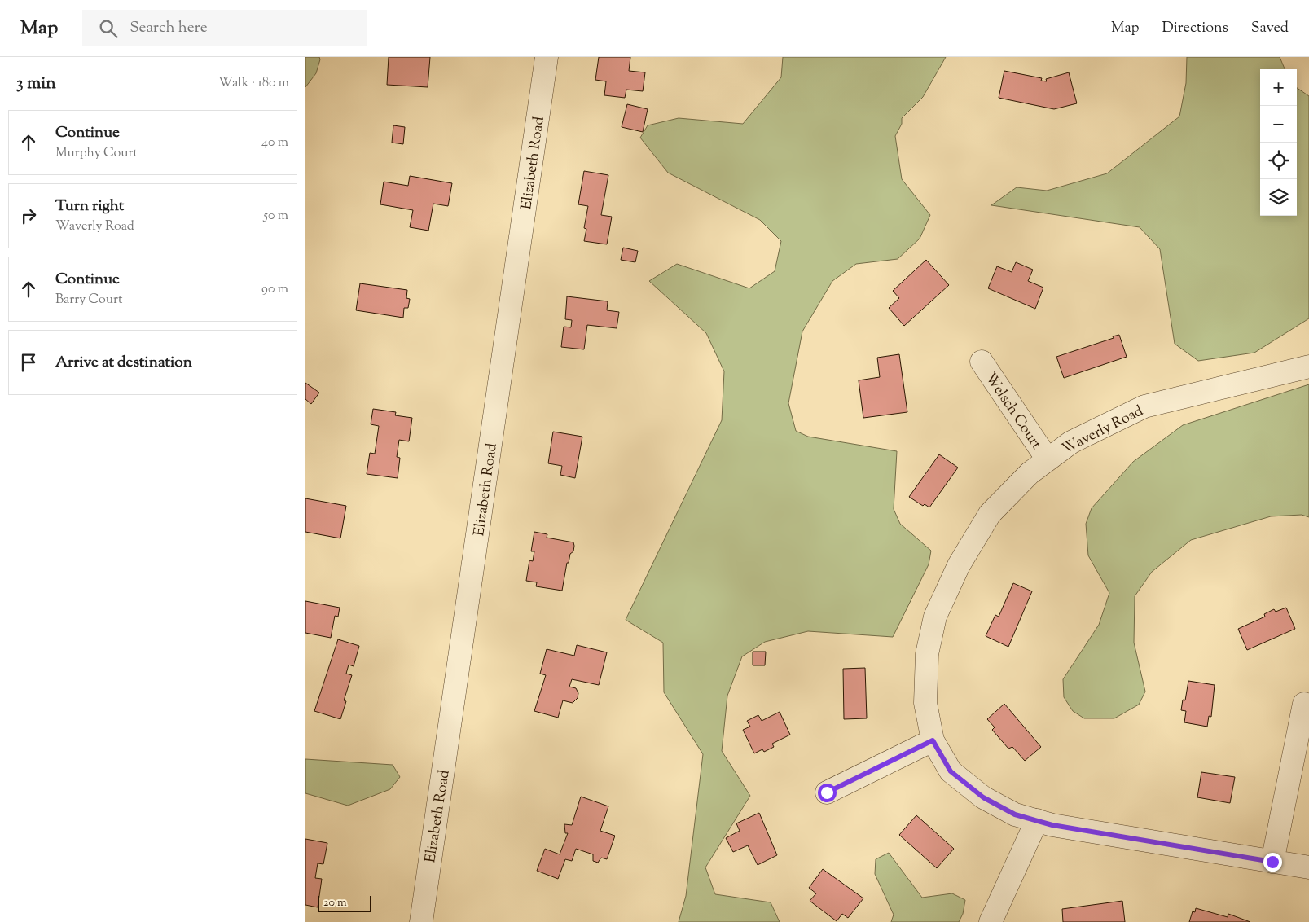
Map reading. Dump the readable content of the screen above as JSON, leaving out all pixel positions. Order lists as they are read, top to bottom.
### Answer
{
  "streets": {
    "street": ["Elizabeth Road", "Welsch Court", "Waverly Road"]
  },
  "crossings": [
    ["Welsch Court", "Waverly Road"]
  ],
  "scale_bar": "20 m",
  "page": {
    "header": "Map",
    "search": "Search here",
    "nav": ["Map", "Directions", "Saved"],
    "heading": ["3 min", "Walk · 180 m"],
    "map_buttons": ["+", "−"],
    "list": [
      ["Continue", "Murphy Court", "40 m"],
      ["Turn right", "Waverly Road", "50 m"],
      ["Continue", "Barry Court", "90 m"],
      "Arrive at destination"
    ],
    "scale": "20 m"
  }
}
